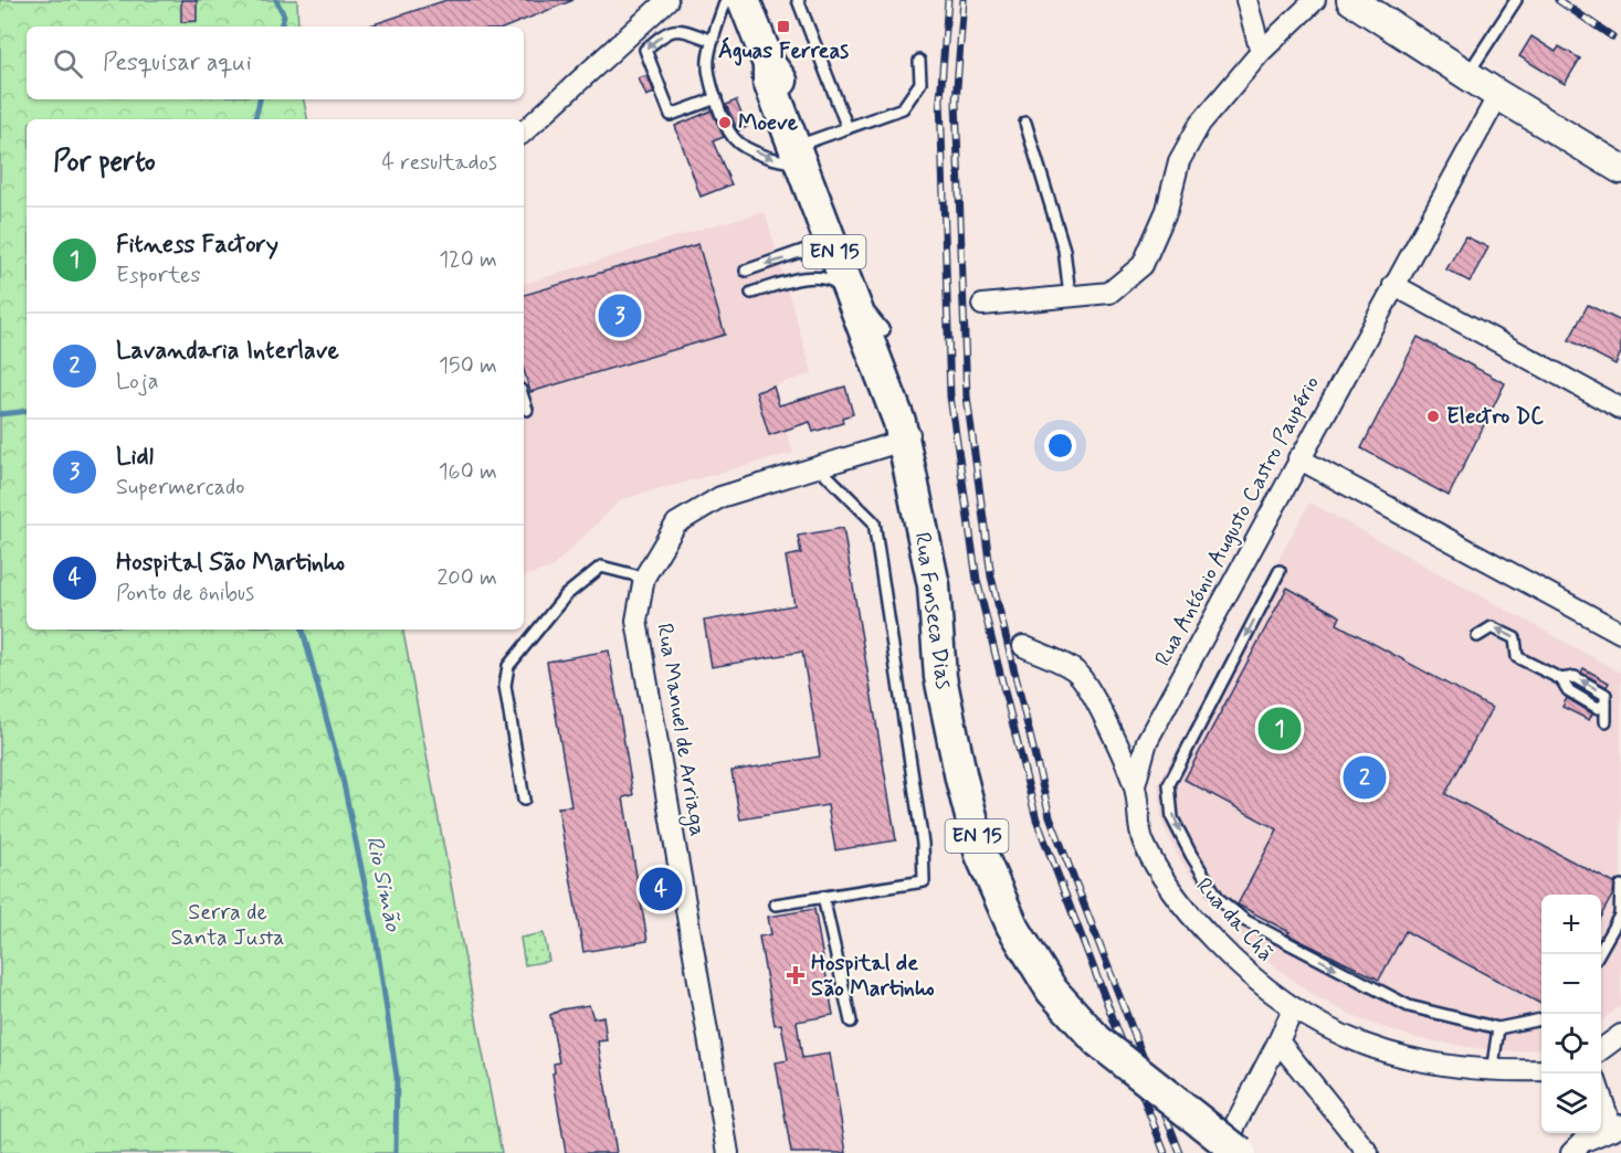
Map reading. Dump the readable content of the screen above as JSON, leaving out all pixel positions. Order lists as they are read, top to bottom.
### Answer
{
  "streets": {
    "main road": ["EN 15", "Rua Fonseca Dias"],
    "street": ["Rua António Augusto Castro Paupério", "Rua Manuel de Arriaga", "Rua da Chã"]
  },
  "crossings": [
    ["Rua António Augusto Castro Paupério", "Rua da Chã"],
    ["Rua Fonseca Dias", "Rua Manuel de Arriaga"]
  ],
  "water": ["Rio Simão"],
  "parks": ["Serra de Santa Justa"],
  "places": {
    "transit": ["Águas Ferreas"],
    "other": ["Moeve", "Electro DC"],
    "health": ["Hospital de São Martinho"]
  },
  "page": {
    "search": "Pesquisar aqui",
    "heading": ["Por perto", "4 resultados"],
    "list": [
      {
        "mark": "1",
        "name": "Fitness Factory",
        "note": "Esportes",
        "value": "120 m"
      },
      {
        "mark": "2",
        "name": "Lavandaria Interlave",
        "note": "Loja",
        "value": "150 m"
      },
      {
        "mark": "3",
        "name": "Lidl",
        "note": "Supermercado",
        "value": "160 m"
      },
      {
        "mark": "4",
        "name": "Hospital São Martinho",
        "note": "Ponto de ônibus",
        "value": "200 m"
      }
    ],
    "pins": [
      "3",
      "1",
      "2",
      "4"
    ],
    "map_buttons": ["+", "−"]
  }
}
